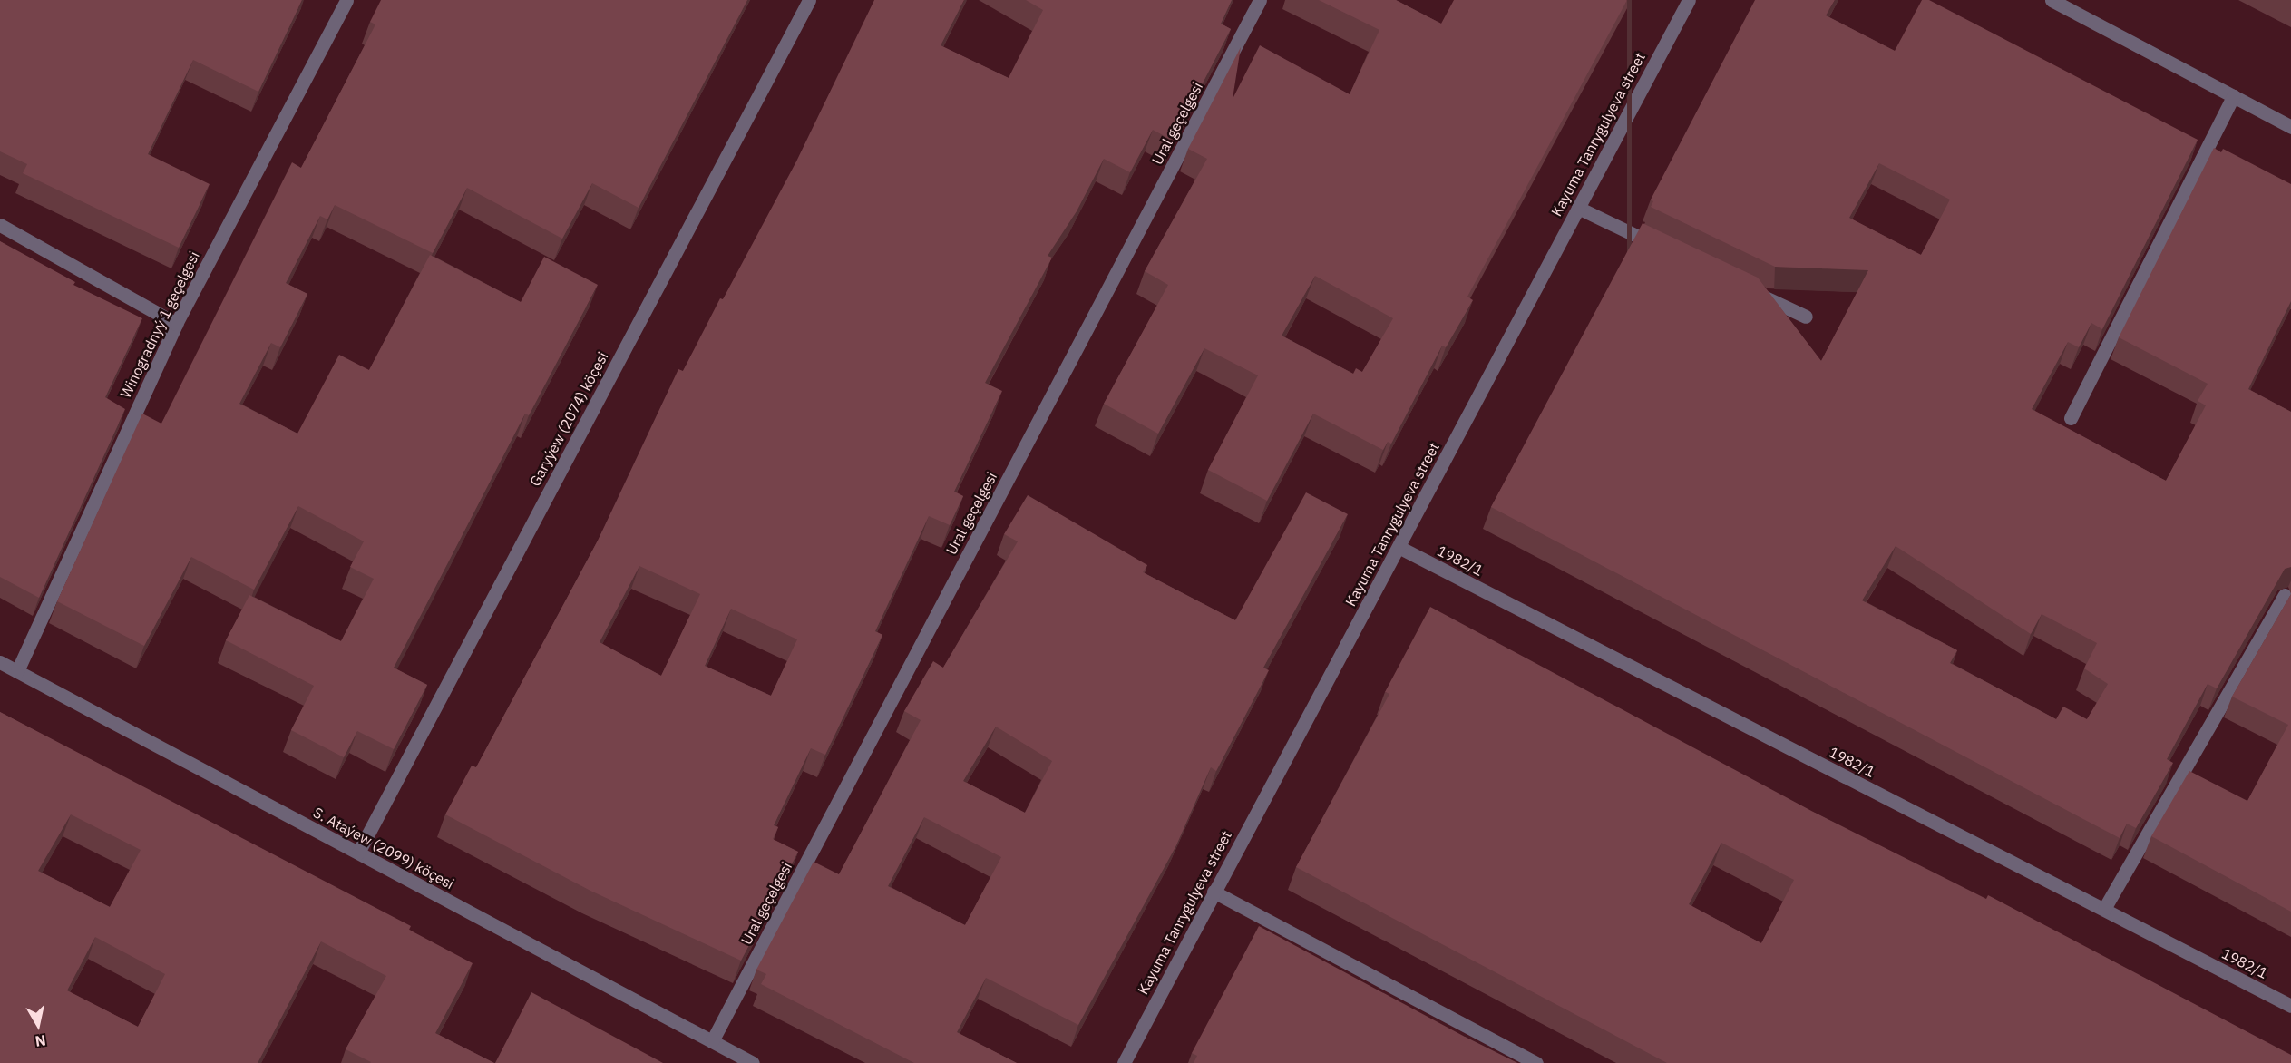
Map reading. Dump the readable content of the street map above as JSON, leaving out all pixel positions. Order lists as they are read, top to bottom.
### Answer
{
  "streets": {
    "street": [
      "Ural geçelgesi",
      "Kayuma Tanrygulyeva street",
      "Winogradnyý 1 geçelgesi",
      "Garyýew (2074) köçesi",
      "1982/1",
      "S. Ataýew (2099) köçesi"
    ]
  },
  "crossings": [
    ["Ural geçelgesi", "S. Ataýew (2099) köçesi"],
    ["Kayuma Tanrygulyeva street", "1982/1"],
    ["Winogradnyý 1 geçelgesi", "S. Ataýew (2099) köçesi"],
    ["Garyýew (2074) köçesi", "S. Ataýew (2099) köçesi"]
  ],
  "north": "bottom"
}
